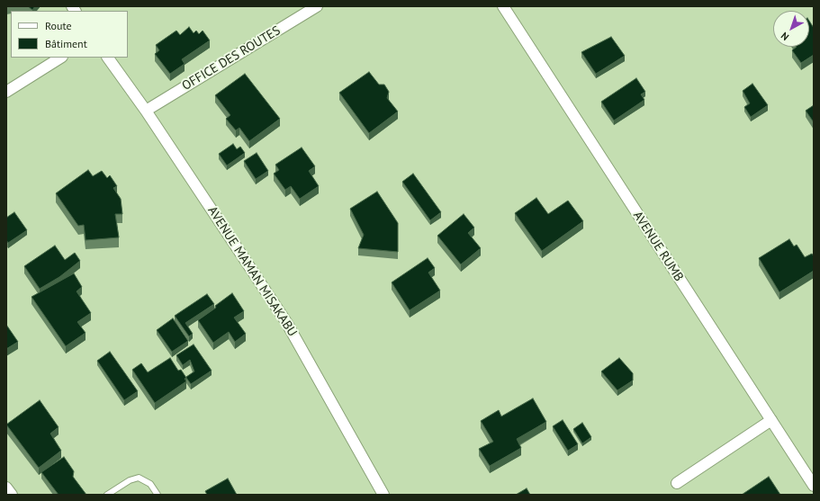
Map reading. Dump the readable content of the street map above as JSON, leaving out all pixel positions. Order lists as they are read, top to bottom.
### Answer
{
  "streets": {
    "street": ["OFFICE DES ROUTES", "AVENUE RUMB", "AVENUE MAMAN MISAKABU"]
  },
  "crossings": [
    ["OFFICE DES ROUTES", "AVENUE MAMAN MISAKABU"]
  ],
  "legend": ["Route", "Bâtiment"],
  "north": "bottom left"
}
